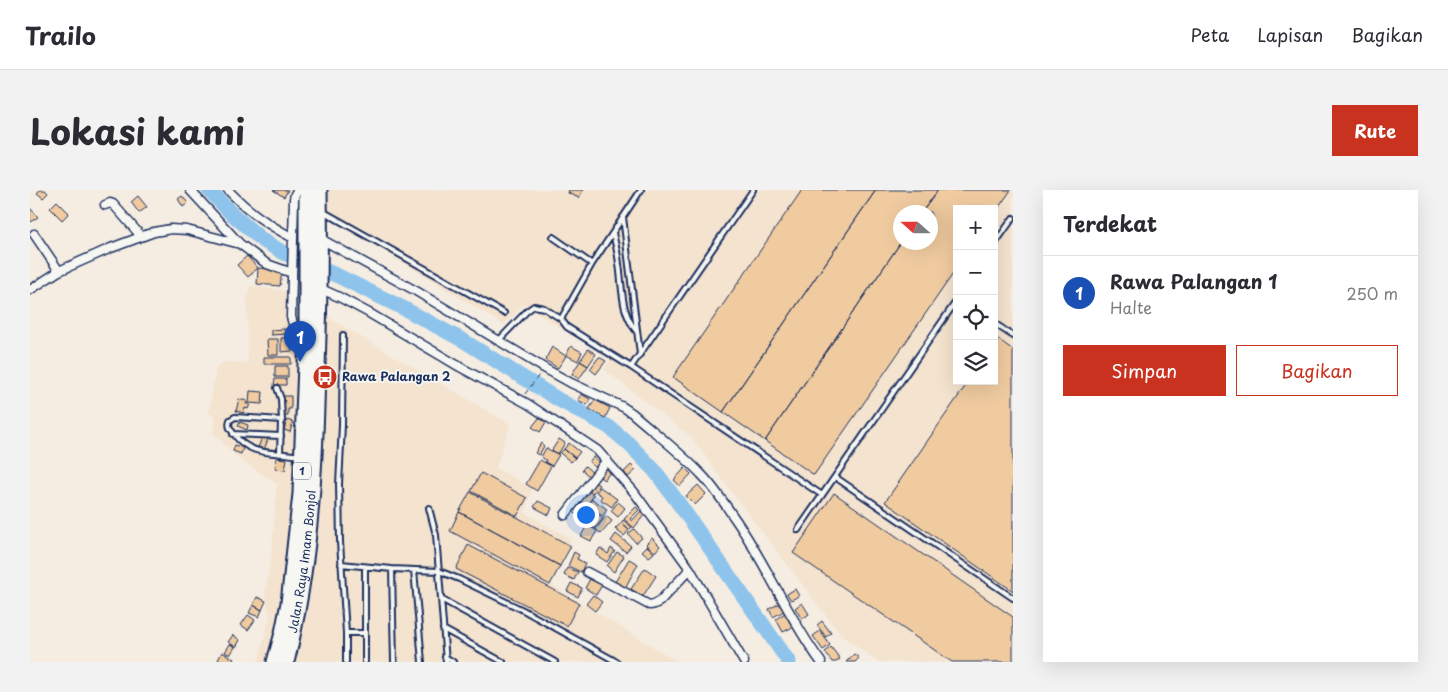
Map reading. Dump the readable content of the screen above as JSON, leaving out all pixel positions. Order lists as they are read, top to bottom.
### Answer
{
  "streets": {
    "highway": ["1", "Jalan Raya Imam Bonjol"]
  },
  "places": {
    "bus stop": ["Rawa Palangan 2"]
  },
  "north": "left",
  "page": {
    "header": "Trailo",
    "nav": ["Peta", "Lapisan", "Bagikan"],
    "title": "Lokasi kami",
    "buttons": [
      "Rute",
      ["Simpan", "Bagikan"]
    ],
    "heading": "Terdekat",
    "map_buttons": ["+", "−"],
    "list": [
      {
        "mark": "1",
        "name": "Rawa Palangan 1",
        "note": "Halte",
        "value": "250 m"
      }
    ],
    "pins": "1"
  }
}
